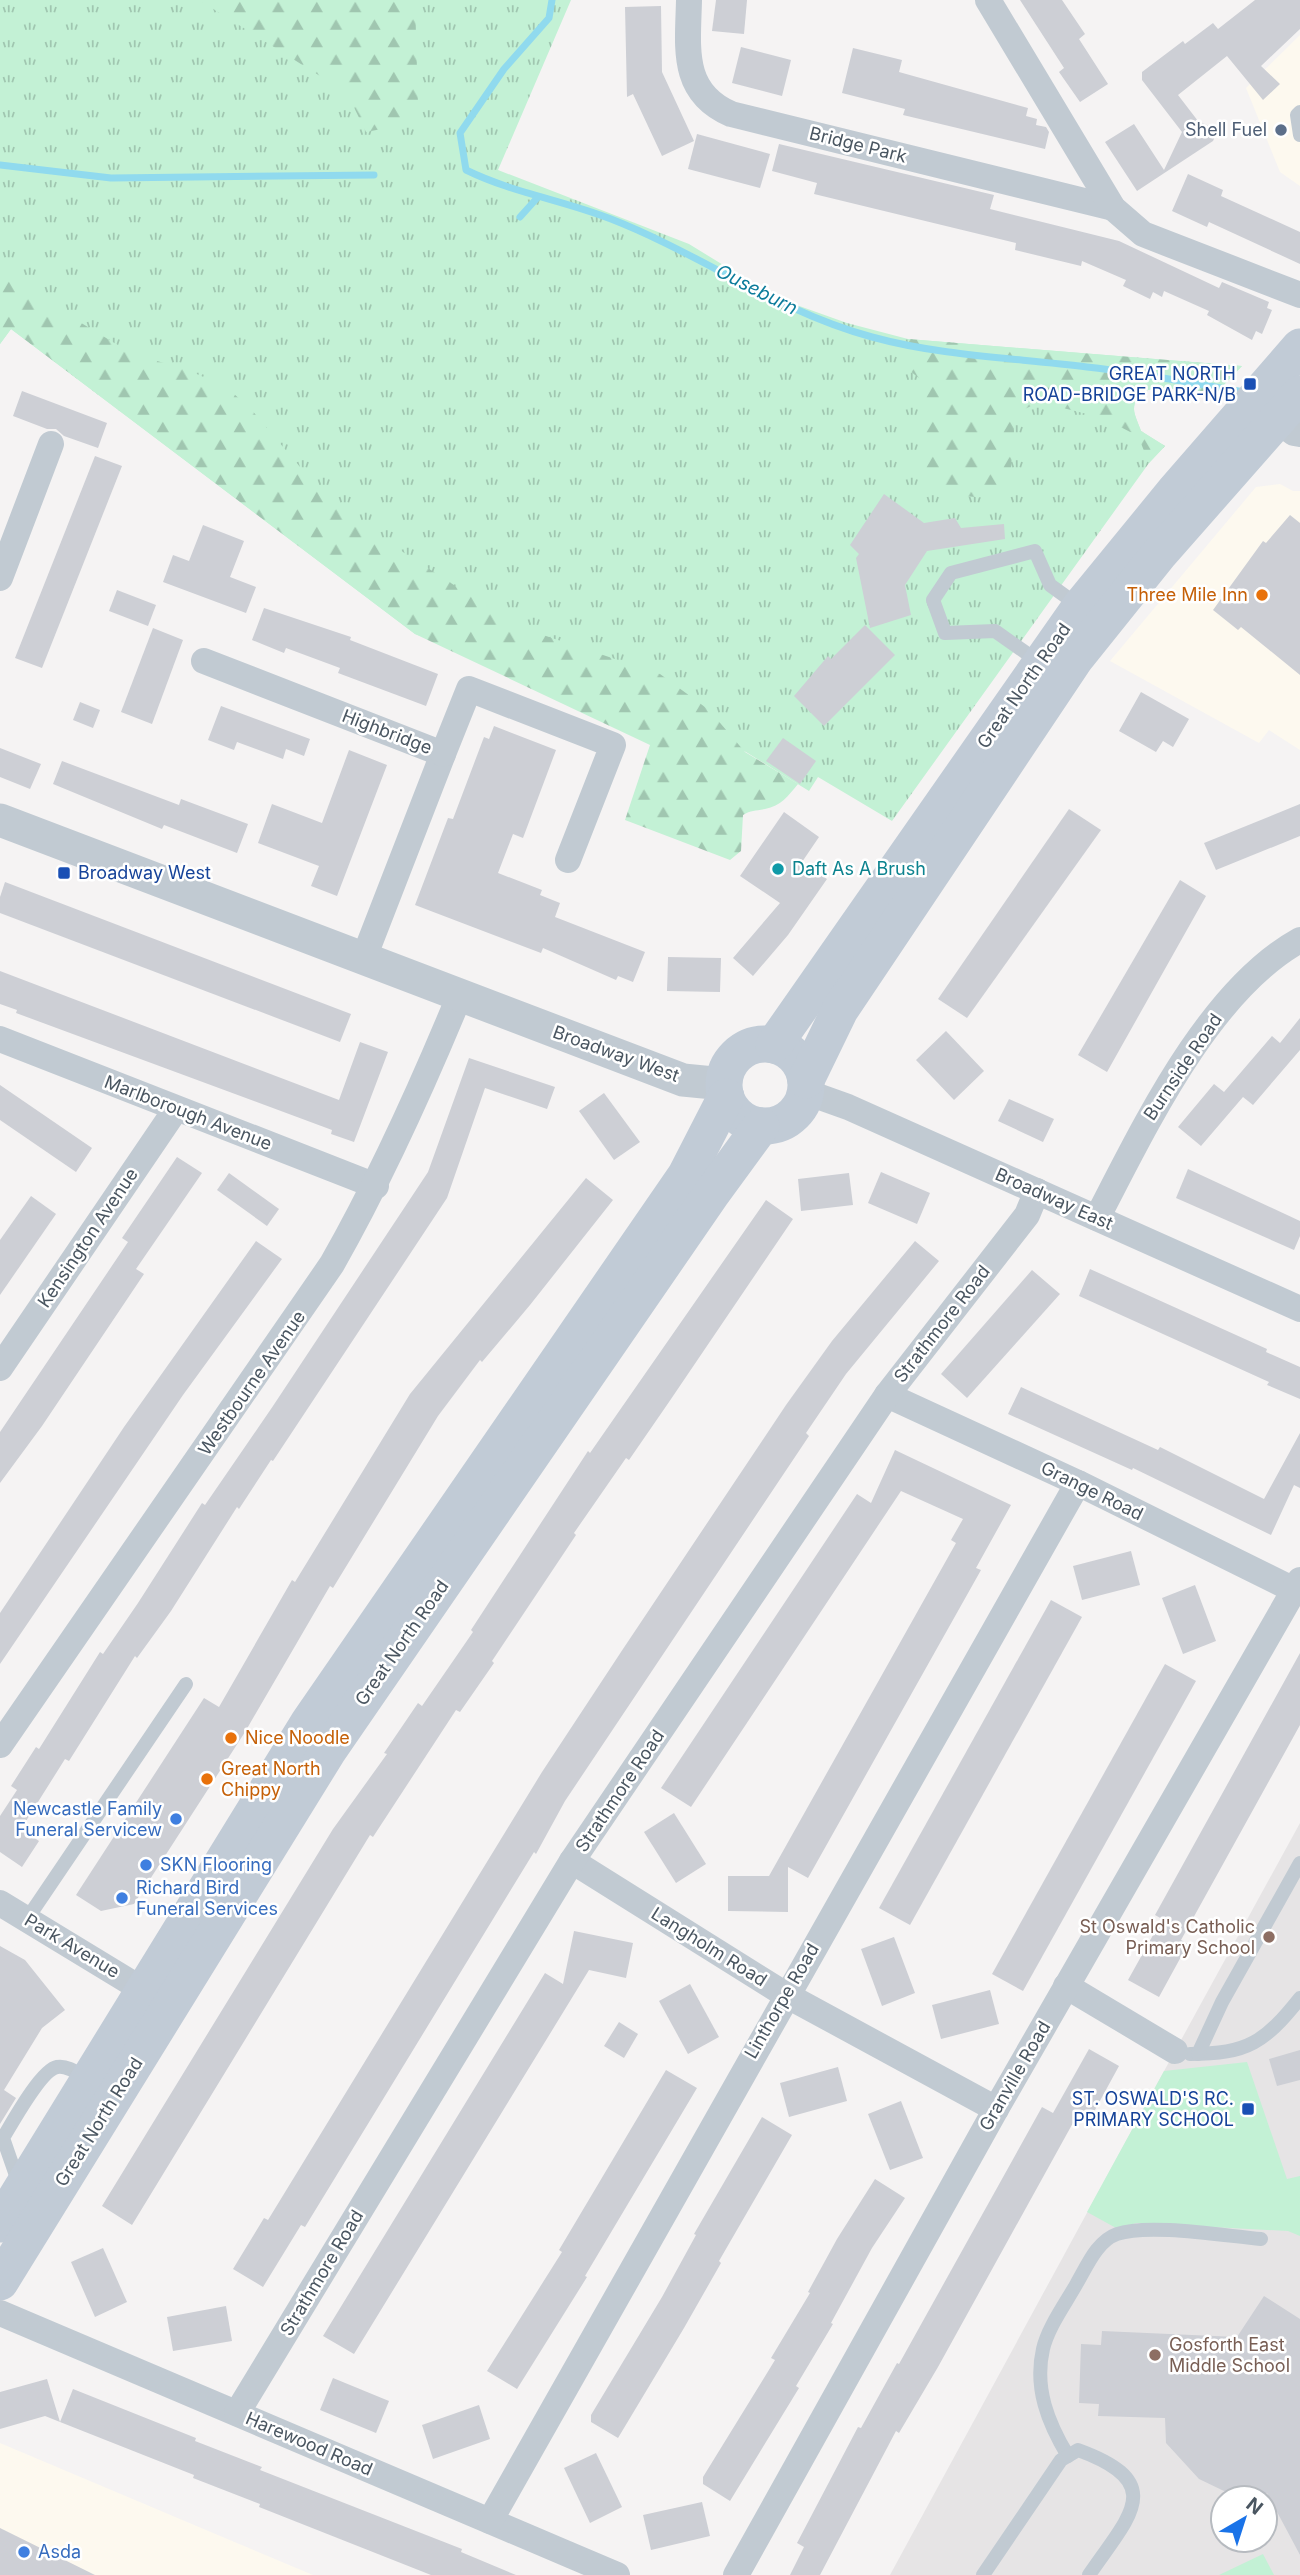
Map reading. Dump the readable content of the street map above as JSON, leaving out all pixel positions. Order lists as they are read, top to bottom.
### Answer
{
  "streets": {
    "main road": ["Great North Road"],
    "street": [
      "Bridge Park",
      "Highbridge",
      "Broadway West",
      "Burnside Road",
      "Marlborough Avenue",
      "Broadway East",
      "Kensington Avenue",
      "Strathmore Road",
      "Westbourne Avenue",
      "Grange Road",
      "Park Avenue",
      "Langholm Road",
      "Linthorpe Road",
      "Granville Road",
      "Harewood Road"
    ]
  },
  "crossings": [
    ["Great North Road", "Broadway West"],
    ["Great North Road", "Broadway East"],
    ["Great North Road", "Park Avenue"],
    ["Highbridge", "Broadway West"],
    ["Broadway West", "Broadway East"],
    ["Broadway West", "Westbourne Avenue"],
    ["Burnside Road", "Broadway East"],
    ["Marlborough Avenue", "Kensington Avenue"],
    ["Marlborough Avenue", "Westbourne Avenue"],
    ["Broadway East", "Strathmore Road"],
    ["Strathmore Road", "Grange Road"],
    ["Strathmore Road", "Langholm Road"],
    ["Strathmore Road", "Harewood Road"],
    ["Grange Road", "Linthorpe Road"],
    ["Grange Road", "Granville Road"],
    ["Langholm Road", "Linthorpe Road"],
    ["Langholm Road", "Granville Road"],
    ["Linthorpe Road", "Harewood Road"]
  ],
  "water": ["Ouseburn"],
  "places": {
    "other": [
      "Shell Fuel",
      "Three Mile Inn",
      "Daft As A Brush",
      "Nice Noodle",
      "Great North Chippy",
      "Newcastle Family Funeral Servicew",
      "SKN Flooring",
      "Richard Bird Funeral Services",
      "St Oswald's Catholic Primary School",
      "Gosforth East Middle School",
      "Asda"
    ],
    "transit": ["GREAT NORTH ROAD-BRIDGE PARK-N/B", "Broadway West", "ST. OSWALD'S RC. PRIMARY SCHOOL"]
  },
  "north": "top right"
}
